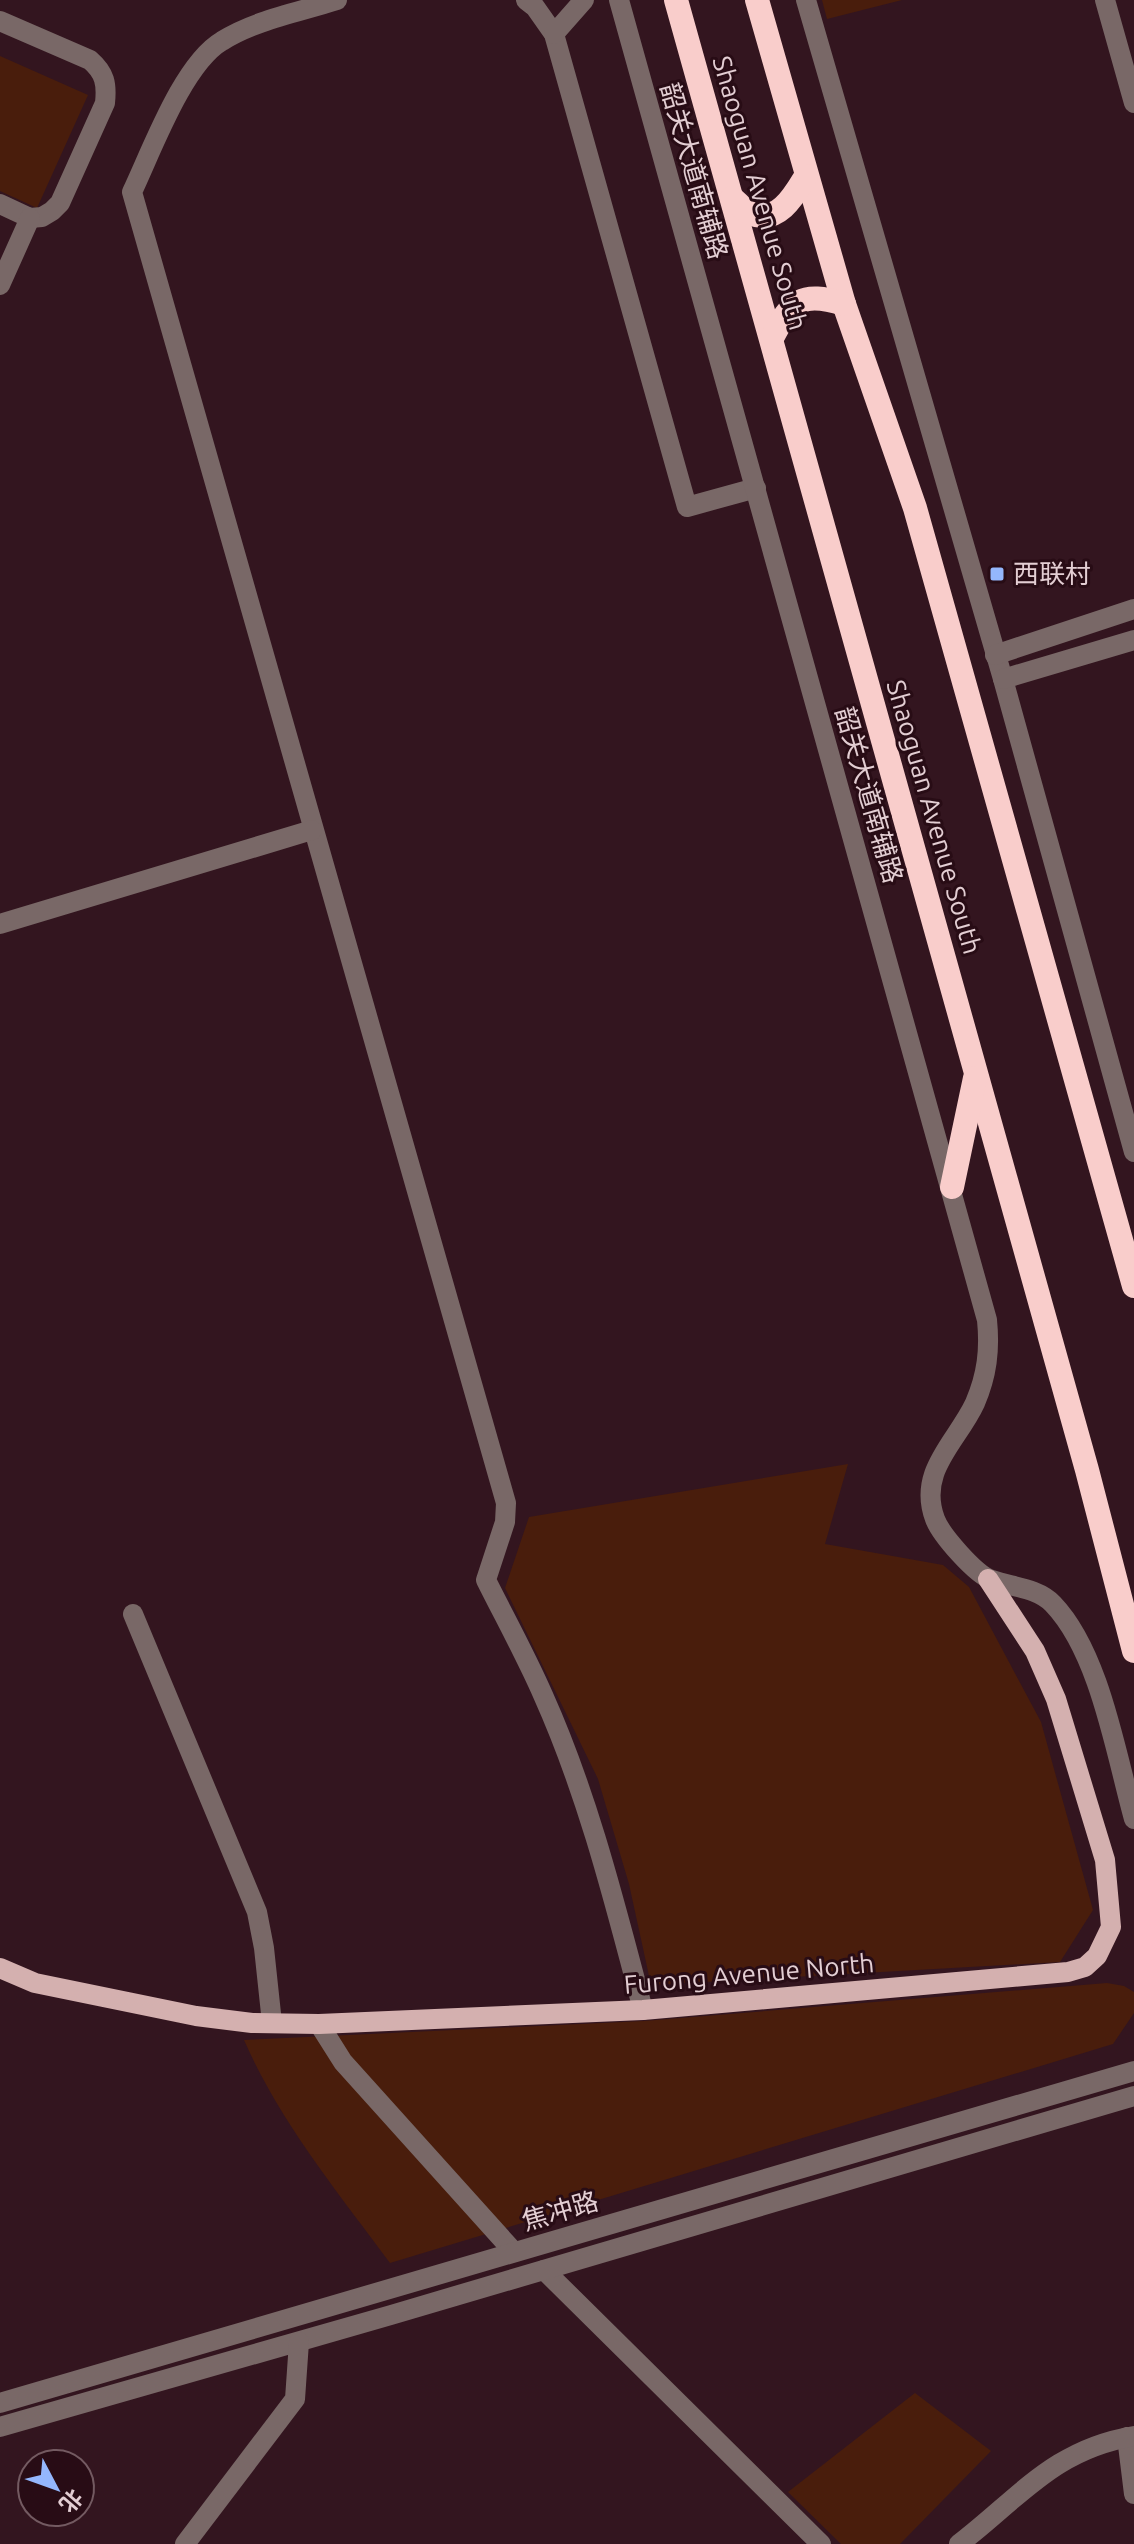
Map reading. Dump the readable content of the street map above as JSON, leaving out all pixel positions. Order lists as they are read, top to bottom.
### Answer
{
  "streets": {
    "highway": ["Shaoguan Avenue South"],
    "main road": ["Furong Avenue North"],
    "street": ["韶关大道南辅路", "焦冲路"]
  },
  "crossings": [
    ["韶关大道南辅路", "Furong Avenue North"]
  ],
  "places": {
    "transit": ["西联村"]
  },
  "north": "bottom right"
}
